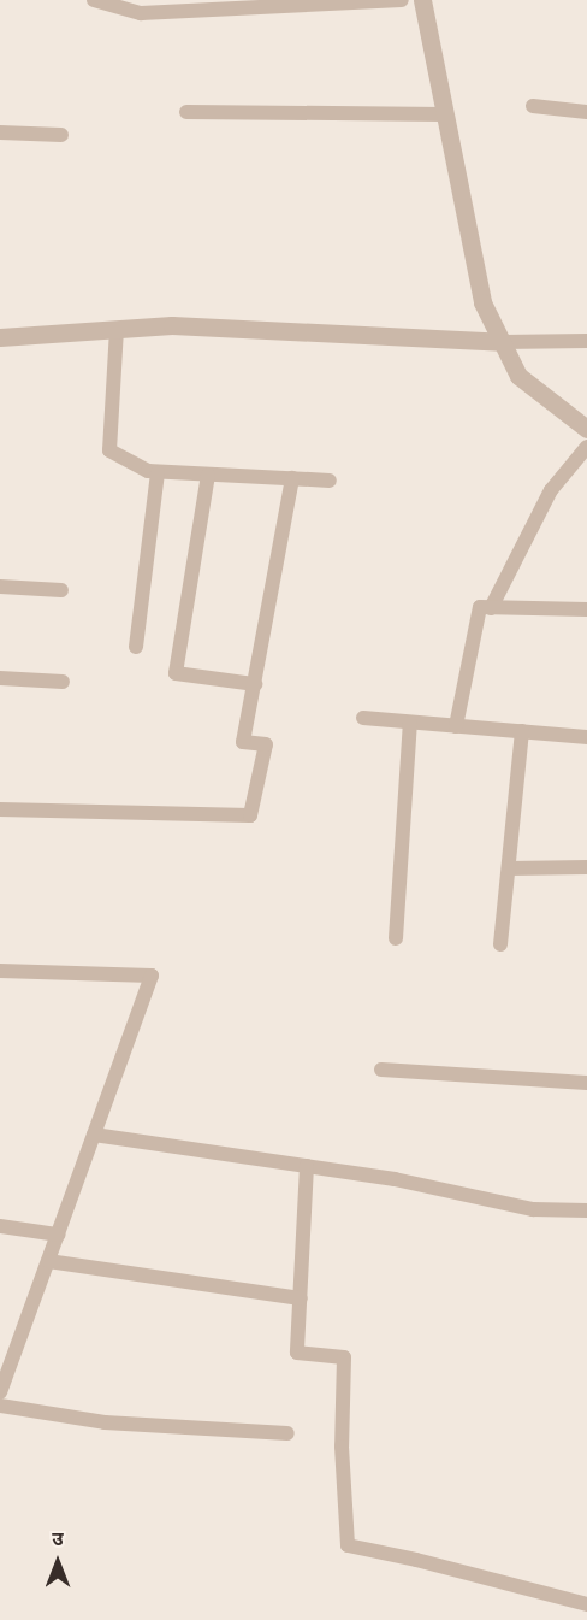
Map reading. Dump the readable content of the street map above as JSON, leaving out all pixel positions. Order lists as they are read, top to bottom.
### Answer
{
  "north": "top"
}
